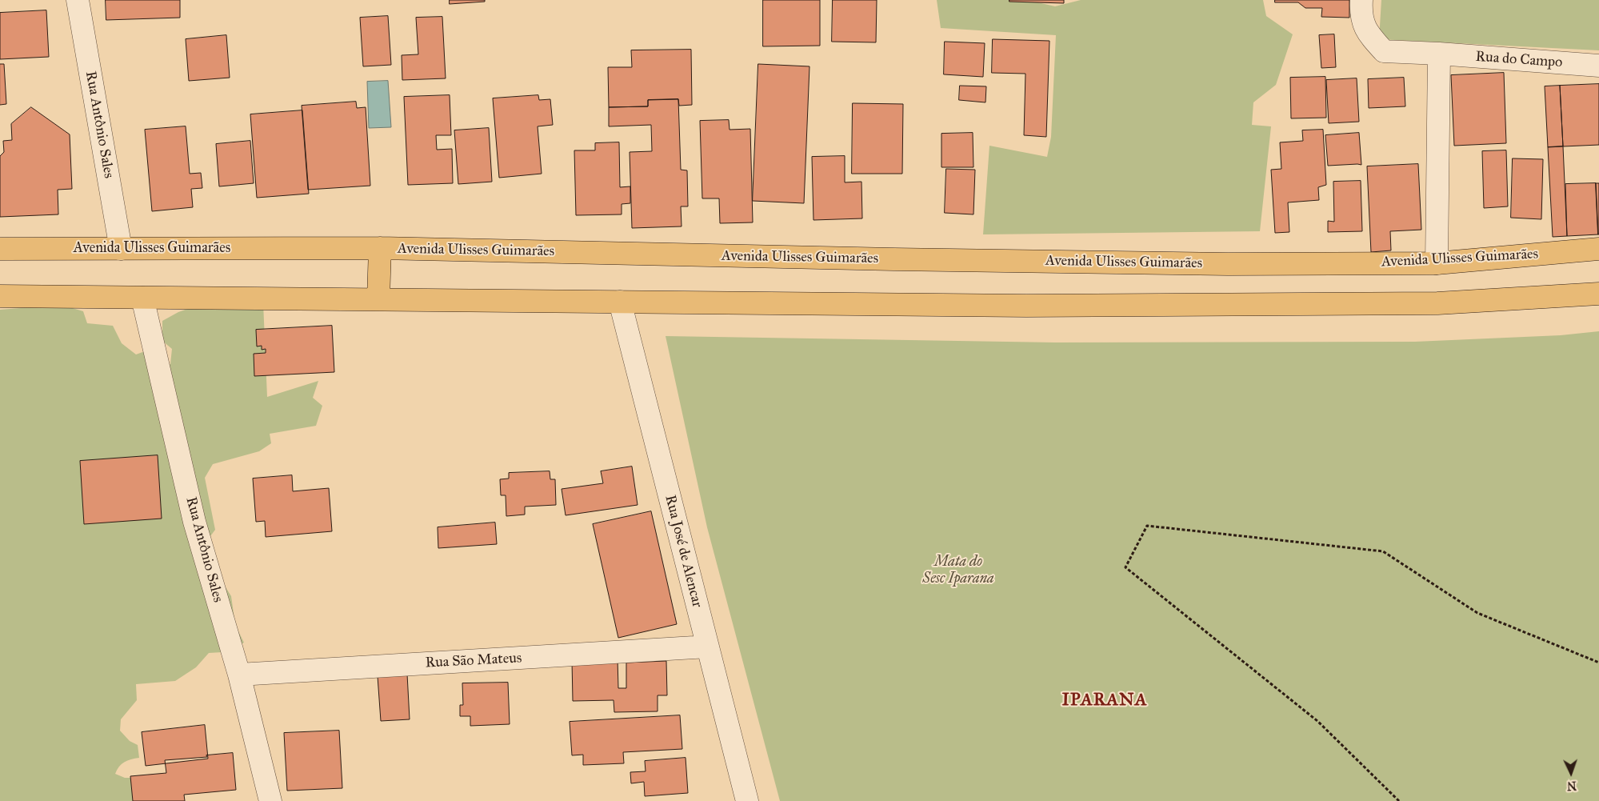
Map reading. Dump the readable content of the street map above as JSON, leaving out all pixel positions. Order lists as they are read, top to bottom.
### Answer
{
  "streets": {
    "main road": ["Avenida Ulisses Guimarães"],
    "street": [
      "Rua do Campo",
      "Rua Antônio Sales",
      "Rua José de Alencar",
      "Rua São Mateus"
    ]
  },
  "crossings": [
    ["Rua Antônio Sales", "Avenida Ulisses Guimarães"],
    ["Rua Antônio Sales", "Rua São Mateus"],
    ["Rua José de Alencar", "Rua São Mateus"]
  ],
  "districts": ["IPARANA"],
  "parks": ["Mata do Sesc Iparana"],
  "north": "bottom"
}
